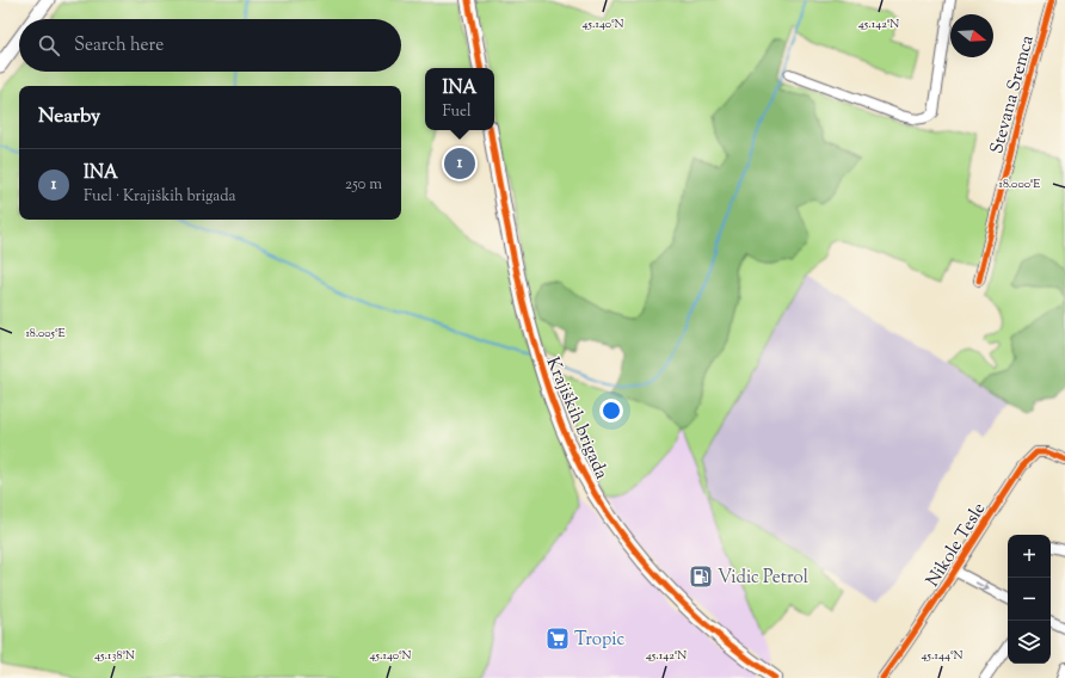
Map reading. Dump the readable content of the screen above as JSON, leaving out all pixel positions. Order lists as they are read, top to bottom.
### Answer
{
  "streets": {
    "main road": ["Krajiških brigada"],
    "street": ["Stevana Sremca", "Nikole Tesle"]
  },
  "places": {
    "fuel station": ["Vidic Petrol"],
    "supermarket": ["Tropic"]
  },
  "north": "right",
  "page": {
    "search": "Search here",
    "popup": ["INA", "Fuel"],
    "heading": "Nearby",
    "pins": "1",
    "list": [
      {
        "mark": "1",
        "name": "INA",
        "note": "Fuel · Krajiških brigada",
        "value": "250 m"
      }
    ],
    "map_buttons": ["+", "−"]
  },
  "coordinates": [
    "45.140°N",
    "45.142°N",
    "18.000°E",
    "18.005°E",
    "45.138°N",
    "45.144°N"
  ]
}
